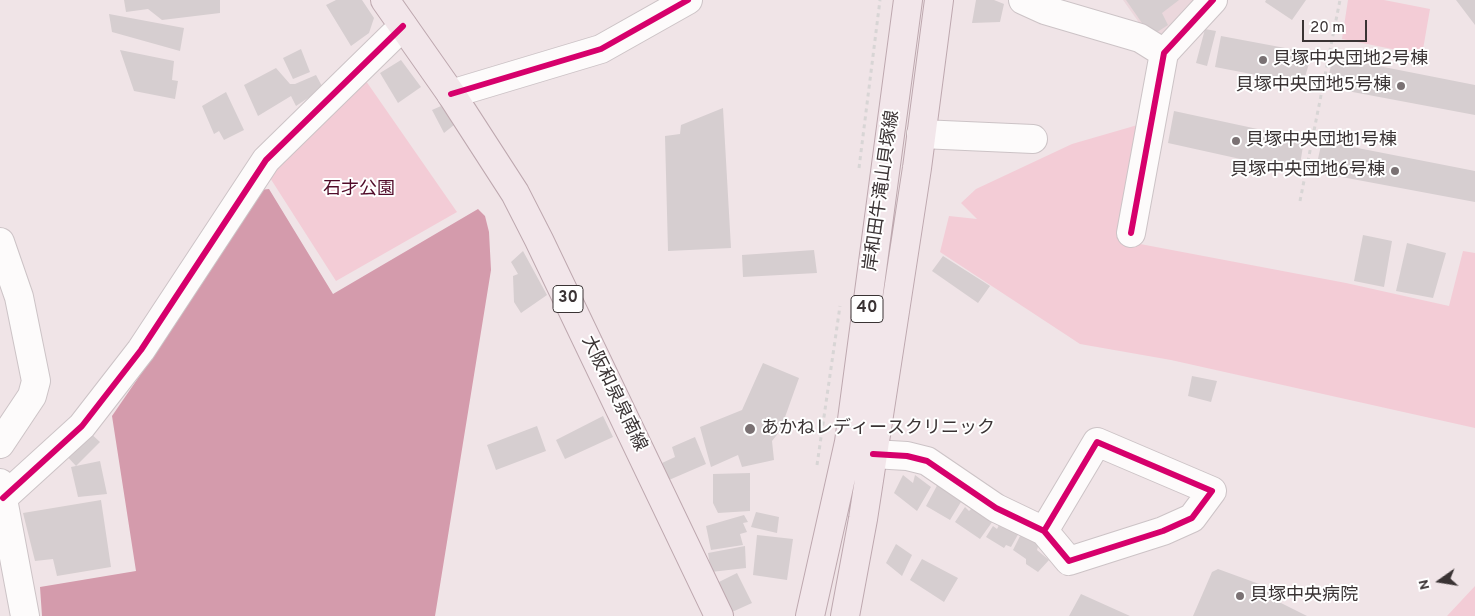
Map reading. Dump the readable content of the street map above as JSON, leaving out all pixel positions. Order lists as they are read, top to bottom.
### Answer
{
  "streets": {
    "main road": [
      "岸和田牛滝山貝塚線",
      "30",
      "40",
      "大阪和泉泉南線"
    ]
  },
  "parks": ["石才公園"],
  "places": [
    "貝塚中央団地2号棟",
    "貝塚中央団地5号棟",
    "貝塚中央団地1号棟",
    "貝塚中央団地6号棟",
    "あかねレディースクリニック",
    "貝塚中央病院"
  ],
  "scale_bar": "20 m",
  "north": "left"
}
